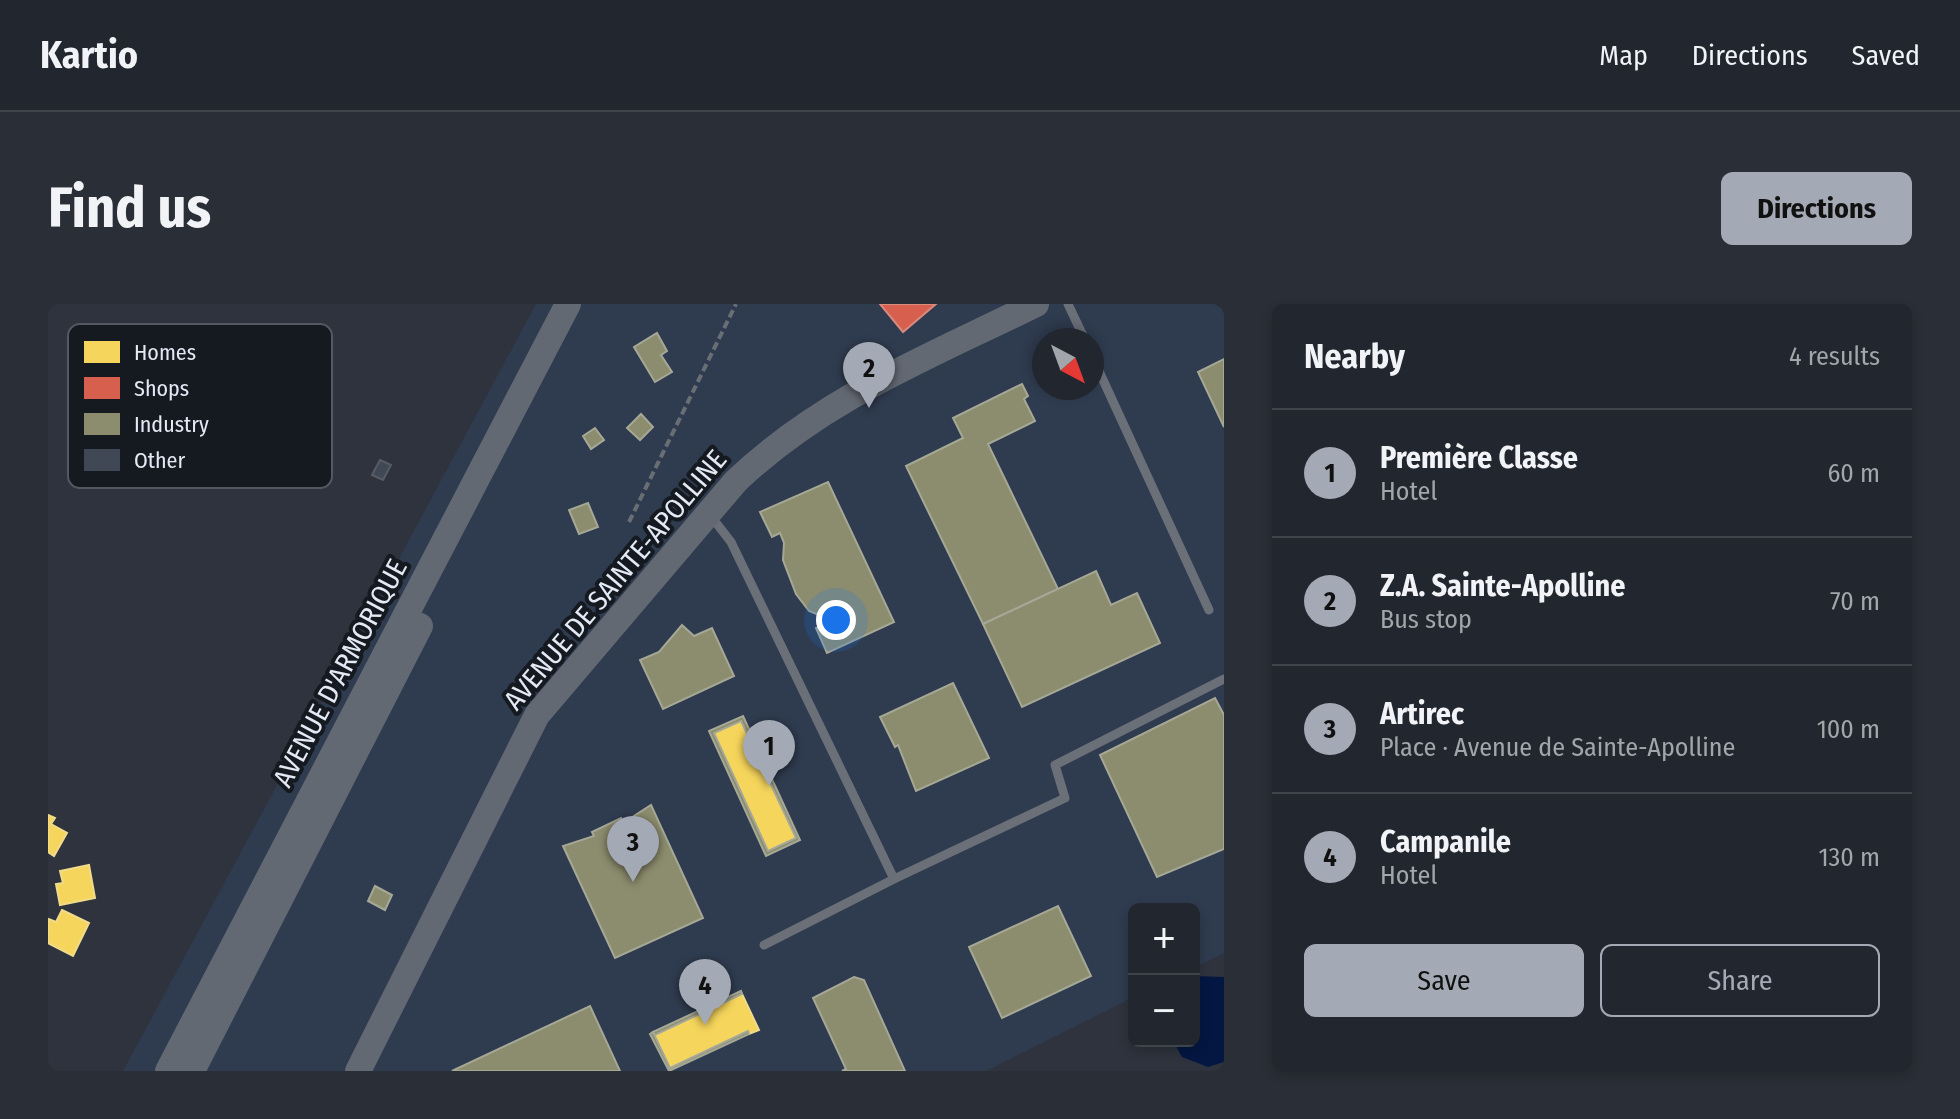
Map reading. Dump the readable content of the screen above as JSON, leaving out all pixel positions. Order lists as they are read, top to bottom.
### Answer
{
  "streets": {
    "main road": ["AVENUE DE SAINTE-APOLLINE", "AVENUE D'ARMORIQUE"]
  },
  "legend": [
    "Homes",
    "Shops",
    "Industry",
    "Other"
  ],
  "north": "bottom right",
  "page": {
    "header": "Kartio",
    "nav": ["Map", "Directions", "Saved"],
    "buttons": [
      "Directions",
      ["Save", "Share"]
    ],
    "title": "Find us",
    "heading": ["Nearby", "4 results"],
    "pins": [
      "2",
      "1",
      "3",
      "4"
    ],
    "list": [
      {
        "mark": "1",
        "name": "Première Classe",
        "note": "Hotel",
        "value": "60 m"
      },
      {
        "mark": "2",
        "name": "Z.A. Sainte-Apolline",
        "note": "Bus stop",
        "value": "70 m"
      },
      {
        "mark": "3",
        "name": "Artirec",
        "note": "Place · Avenue de Sainte-Apolline",
        "value": "100 m"
      },
      {
        "mark": "4",
        "name": "Campanile",
        "note": "Hotel",
        "value": "130 m"
      }
    ],
    "map_buttons": ["+", "−"]
  }
}
